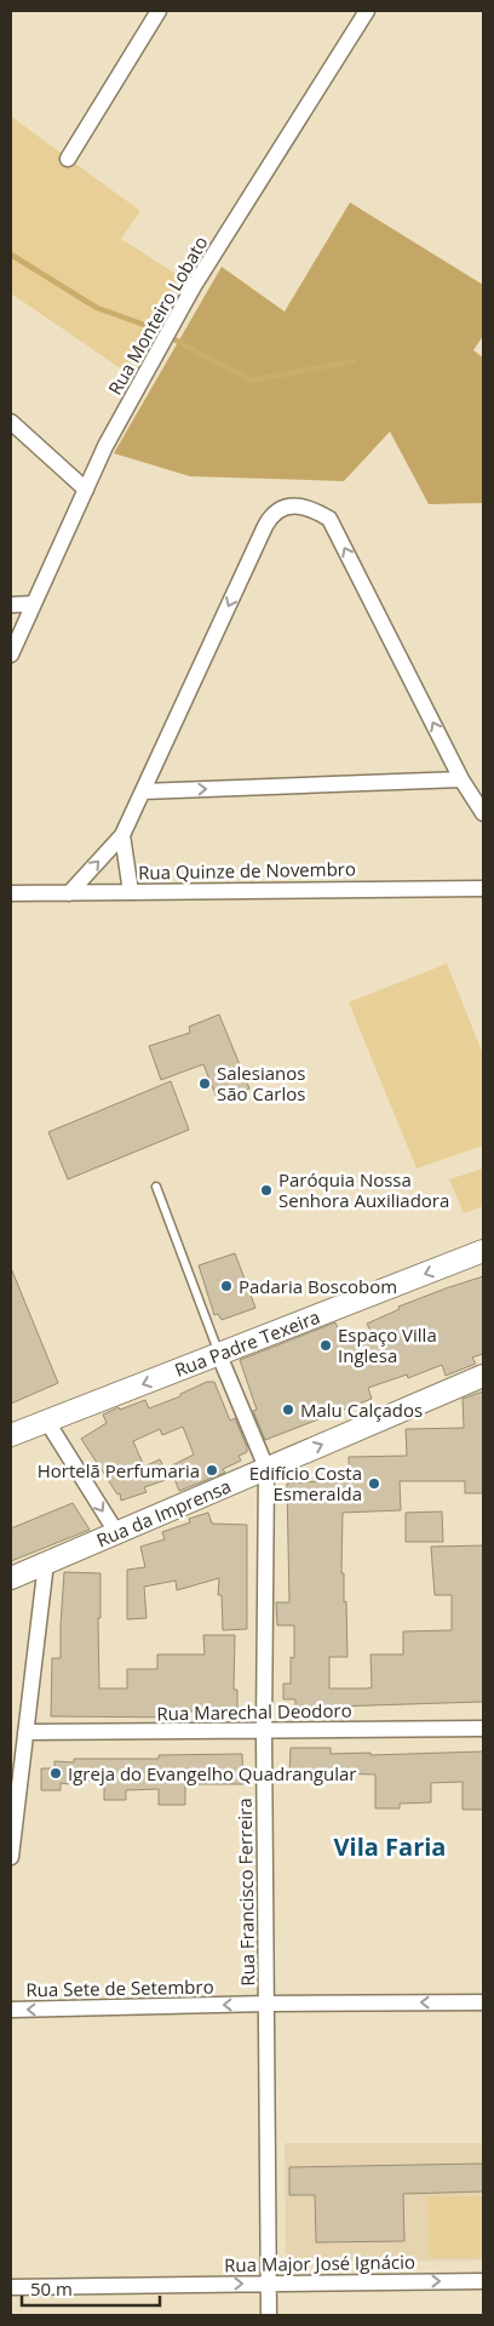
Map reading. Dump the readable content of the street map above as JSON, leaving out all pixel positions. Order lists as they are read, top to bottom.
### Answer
{
  "streets": {
    "main road": ["Rua Padre Texeira", "Rua da Imprensa"],
    "street": [
      "Rua Monteiro Lobato",
      "Rua Quinze de Novembro",
      "Rua Marechal Deodoro",
      "Rua Francisco Ferreira",
      "Rua Sete de Setembro",
      "Rua Major José Ignácio"
    ]
  },
  "crossings": [
    ["Rua da Imprensa", "Rua Francisco Ferreira"],
    ["Rua Marechal Deodoro", "Rua Francisco Ferreira"],
    ["Rua Francisco Ferreira", "Rua Sete de Setembro"],
    ["Rua Francisco Ferreira", "Rua Major José Ignácio"]
  ],
  "one_way": [
    "Rua Padre Texeira",
    "Rua da Imprensa",
    "Rua Sete de Setembro",
    "Rua Major José Ignácio"
  ],
  "districts": ["Vila Faria"],
  "places": [
    "Salesianos São Carlos",
    "Paróquia Nossa Senhora Auxiliadora",
    "Padaria Boscobom",
    "Espaço Villa Inglesa",
    "Malu Calçados",
    "Hortelã Perfumaria",
    "Edifício Costa Esmeralda",
    "Igreja do Evangelho Quadrangular"
  ],
  "scale_bar": "50 m"
}
